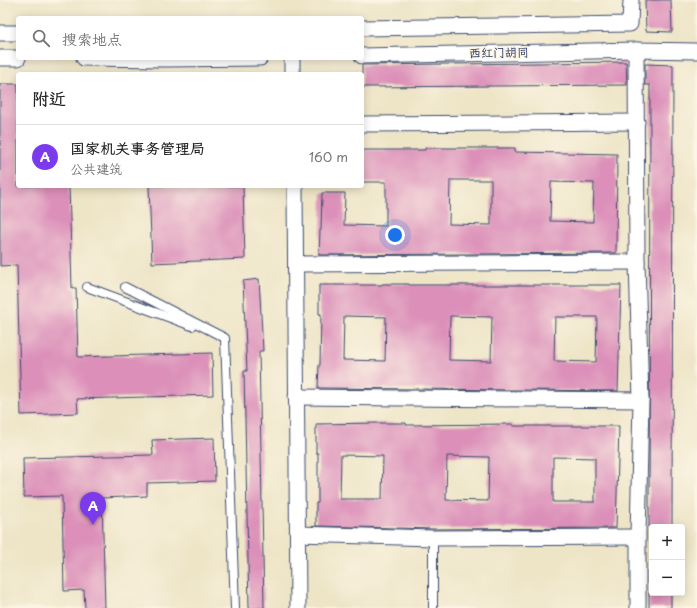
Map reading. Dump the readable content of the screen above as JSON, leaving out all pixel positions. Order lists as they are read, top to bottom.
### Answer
{
  "streets": {
    "street": ["西红门胡同"]
  },
  "page": {
    "search": "搜索地点",
    "heading": "附近",
    "list": [
      {
        "mark": "A",
        "name": "国家机关事务管理局",
        "note": "公共建筑",
        "value": "160 m"
      }
    ],
    "pins": "A",
    "map_buttons": ["+", "−"]
  }
}
